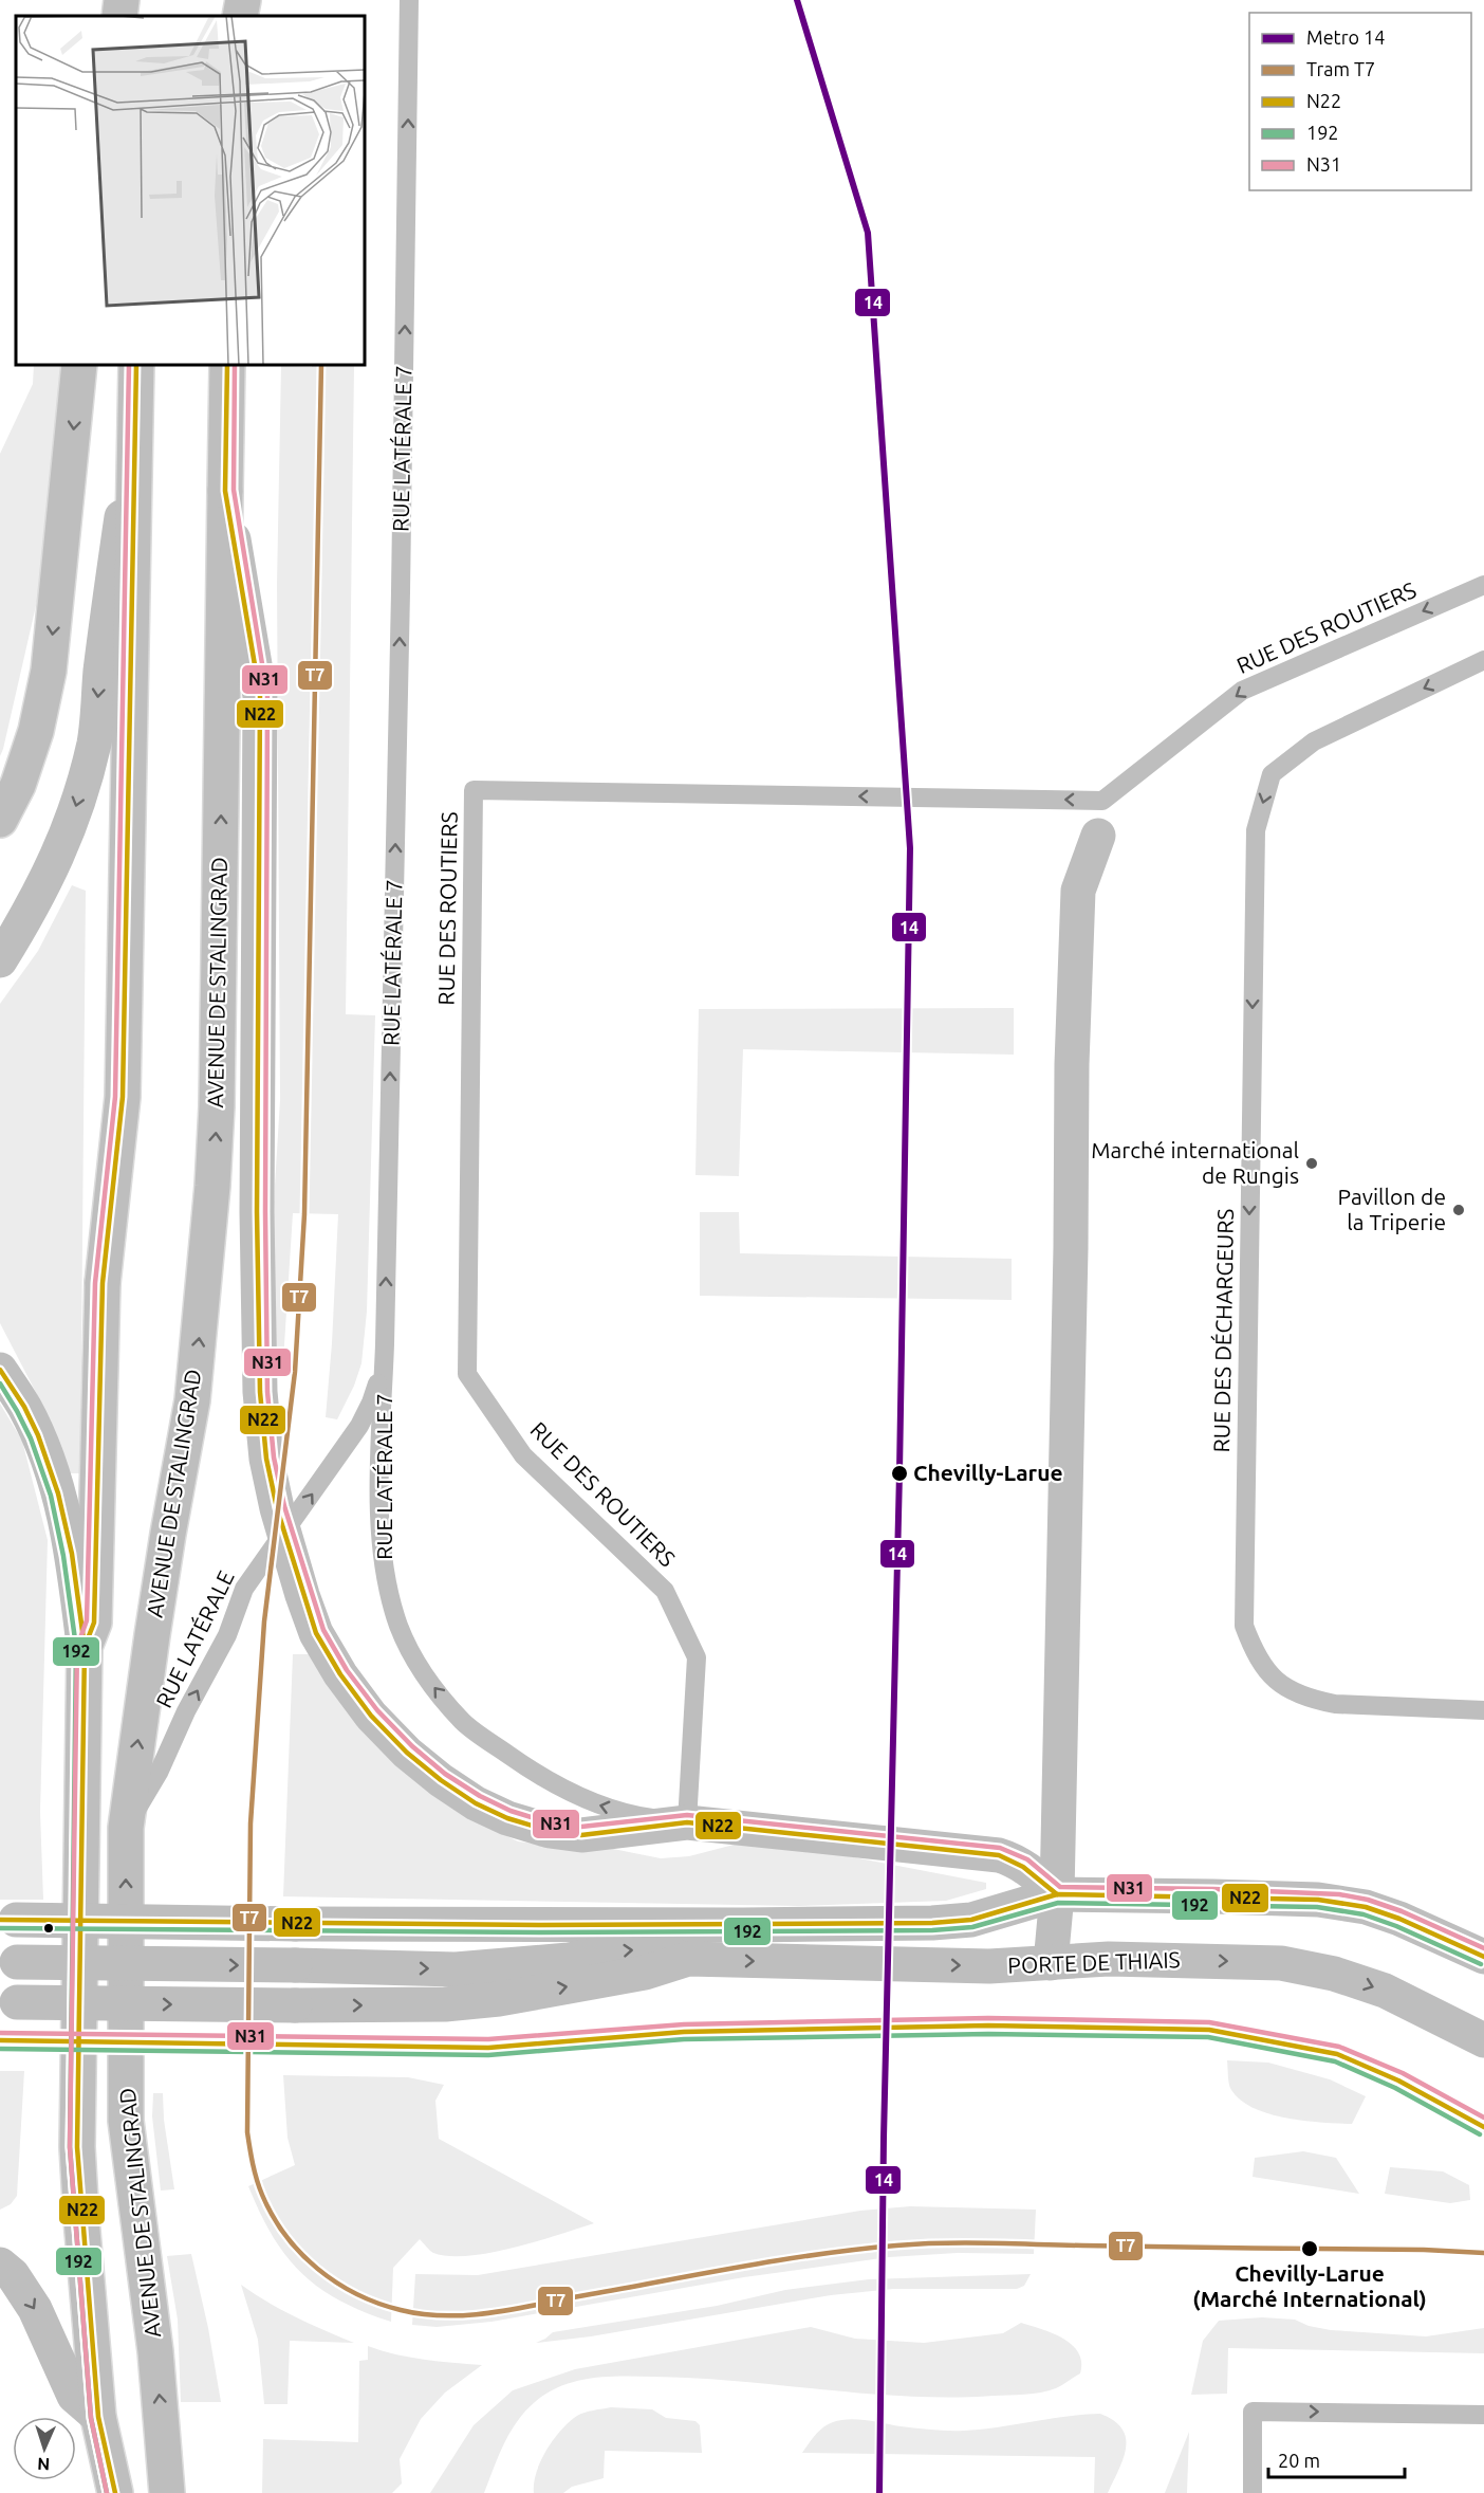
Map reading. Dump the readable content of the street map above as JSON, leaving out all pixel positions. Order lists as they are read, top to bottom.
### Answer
{
  "streets": {
    "main road": ["AVENUE DE STALINGRAD", "PORTE DE THIAIS"],
    "lane": [
      "RUE LATÉRALE 7",
      "RUE DES ROUTIERS",
      "RUE DES DÉCHARGEURS",
      "RUE LATÉRALE"
    ]
  },
  "crossings": [
    ["RUE LATÉRALE 7", "RUE DES ROUTIERS"],
    ["RUE LATÉRALE 7", "RUE LATÉRALE"],
    ["AVENUE DE STALINGRAD", "RUE LATÉRALE"]
  ],
  "one_way": ["RUE LATÉRALE 7", "RUE LATÉRALE"],
  "places": [
    "Marché international de Rungis",
    "Pavillon de la Triperie",
    "Chevilly-Larue",
    "Chevilly-Larue (Marché International)"
  ],
  "lines": [
    "metro line 14",
    "tram line T7",
    "transit line N22",
    "transit line N31",
    "transit line 192"
  ],
  "legend": [
    "Metro 14",
    "Tram T7",
    "N22",
    "192",
    "N31"
  ],
  "scale_bar": "20 m",
  "north": "bottom"
}
